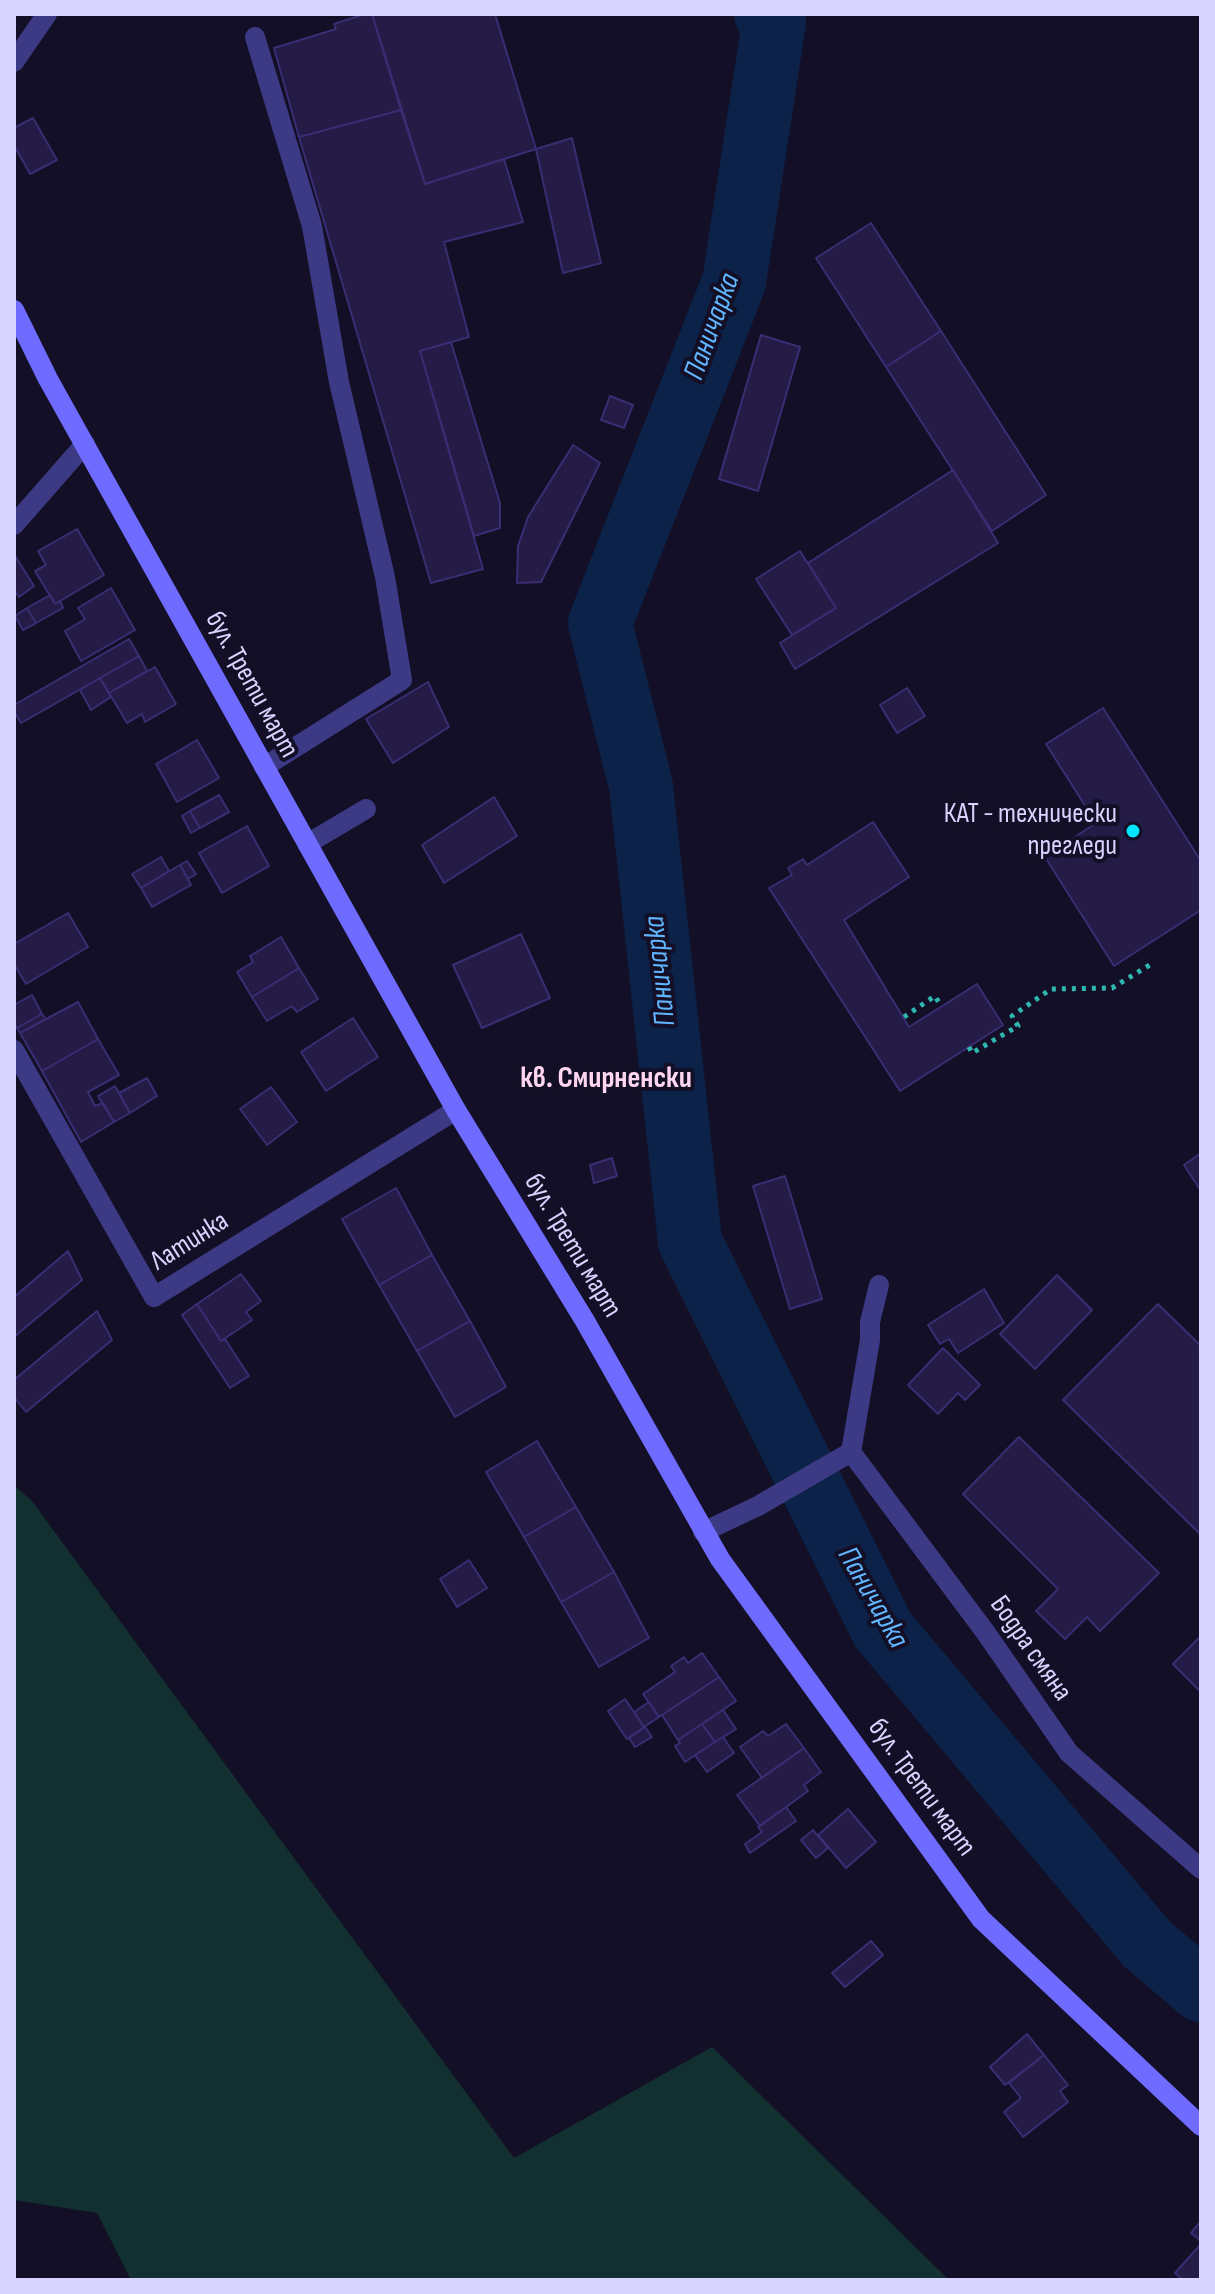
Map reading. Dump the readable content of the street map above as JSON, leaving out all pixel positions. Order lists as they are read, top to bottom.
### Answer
{
  "streets": {
    "street": ["бул. Трети март", "Латинка", "Бодра смяна"]
  },
  "crossings": [
    ["бул. Трети март", "Латинка"]
  ],
  "districts": ["кв. Смирненски"],
  "water": ["Паничарка"],
  "places": ["КАТ - технически прегледи"]
}
